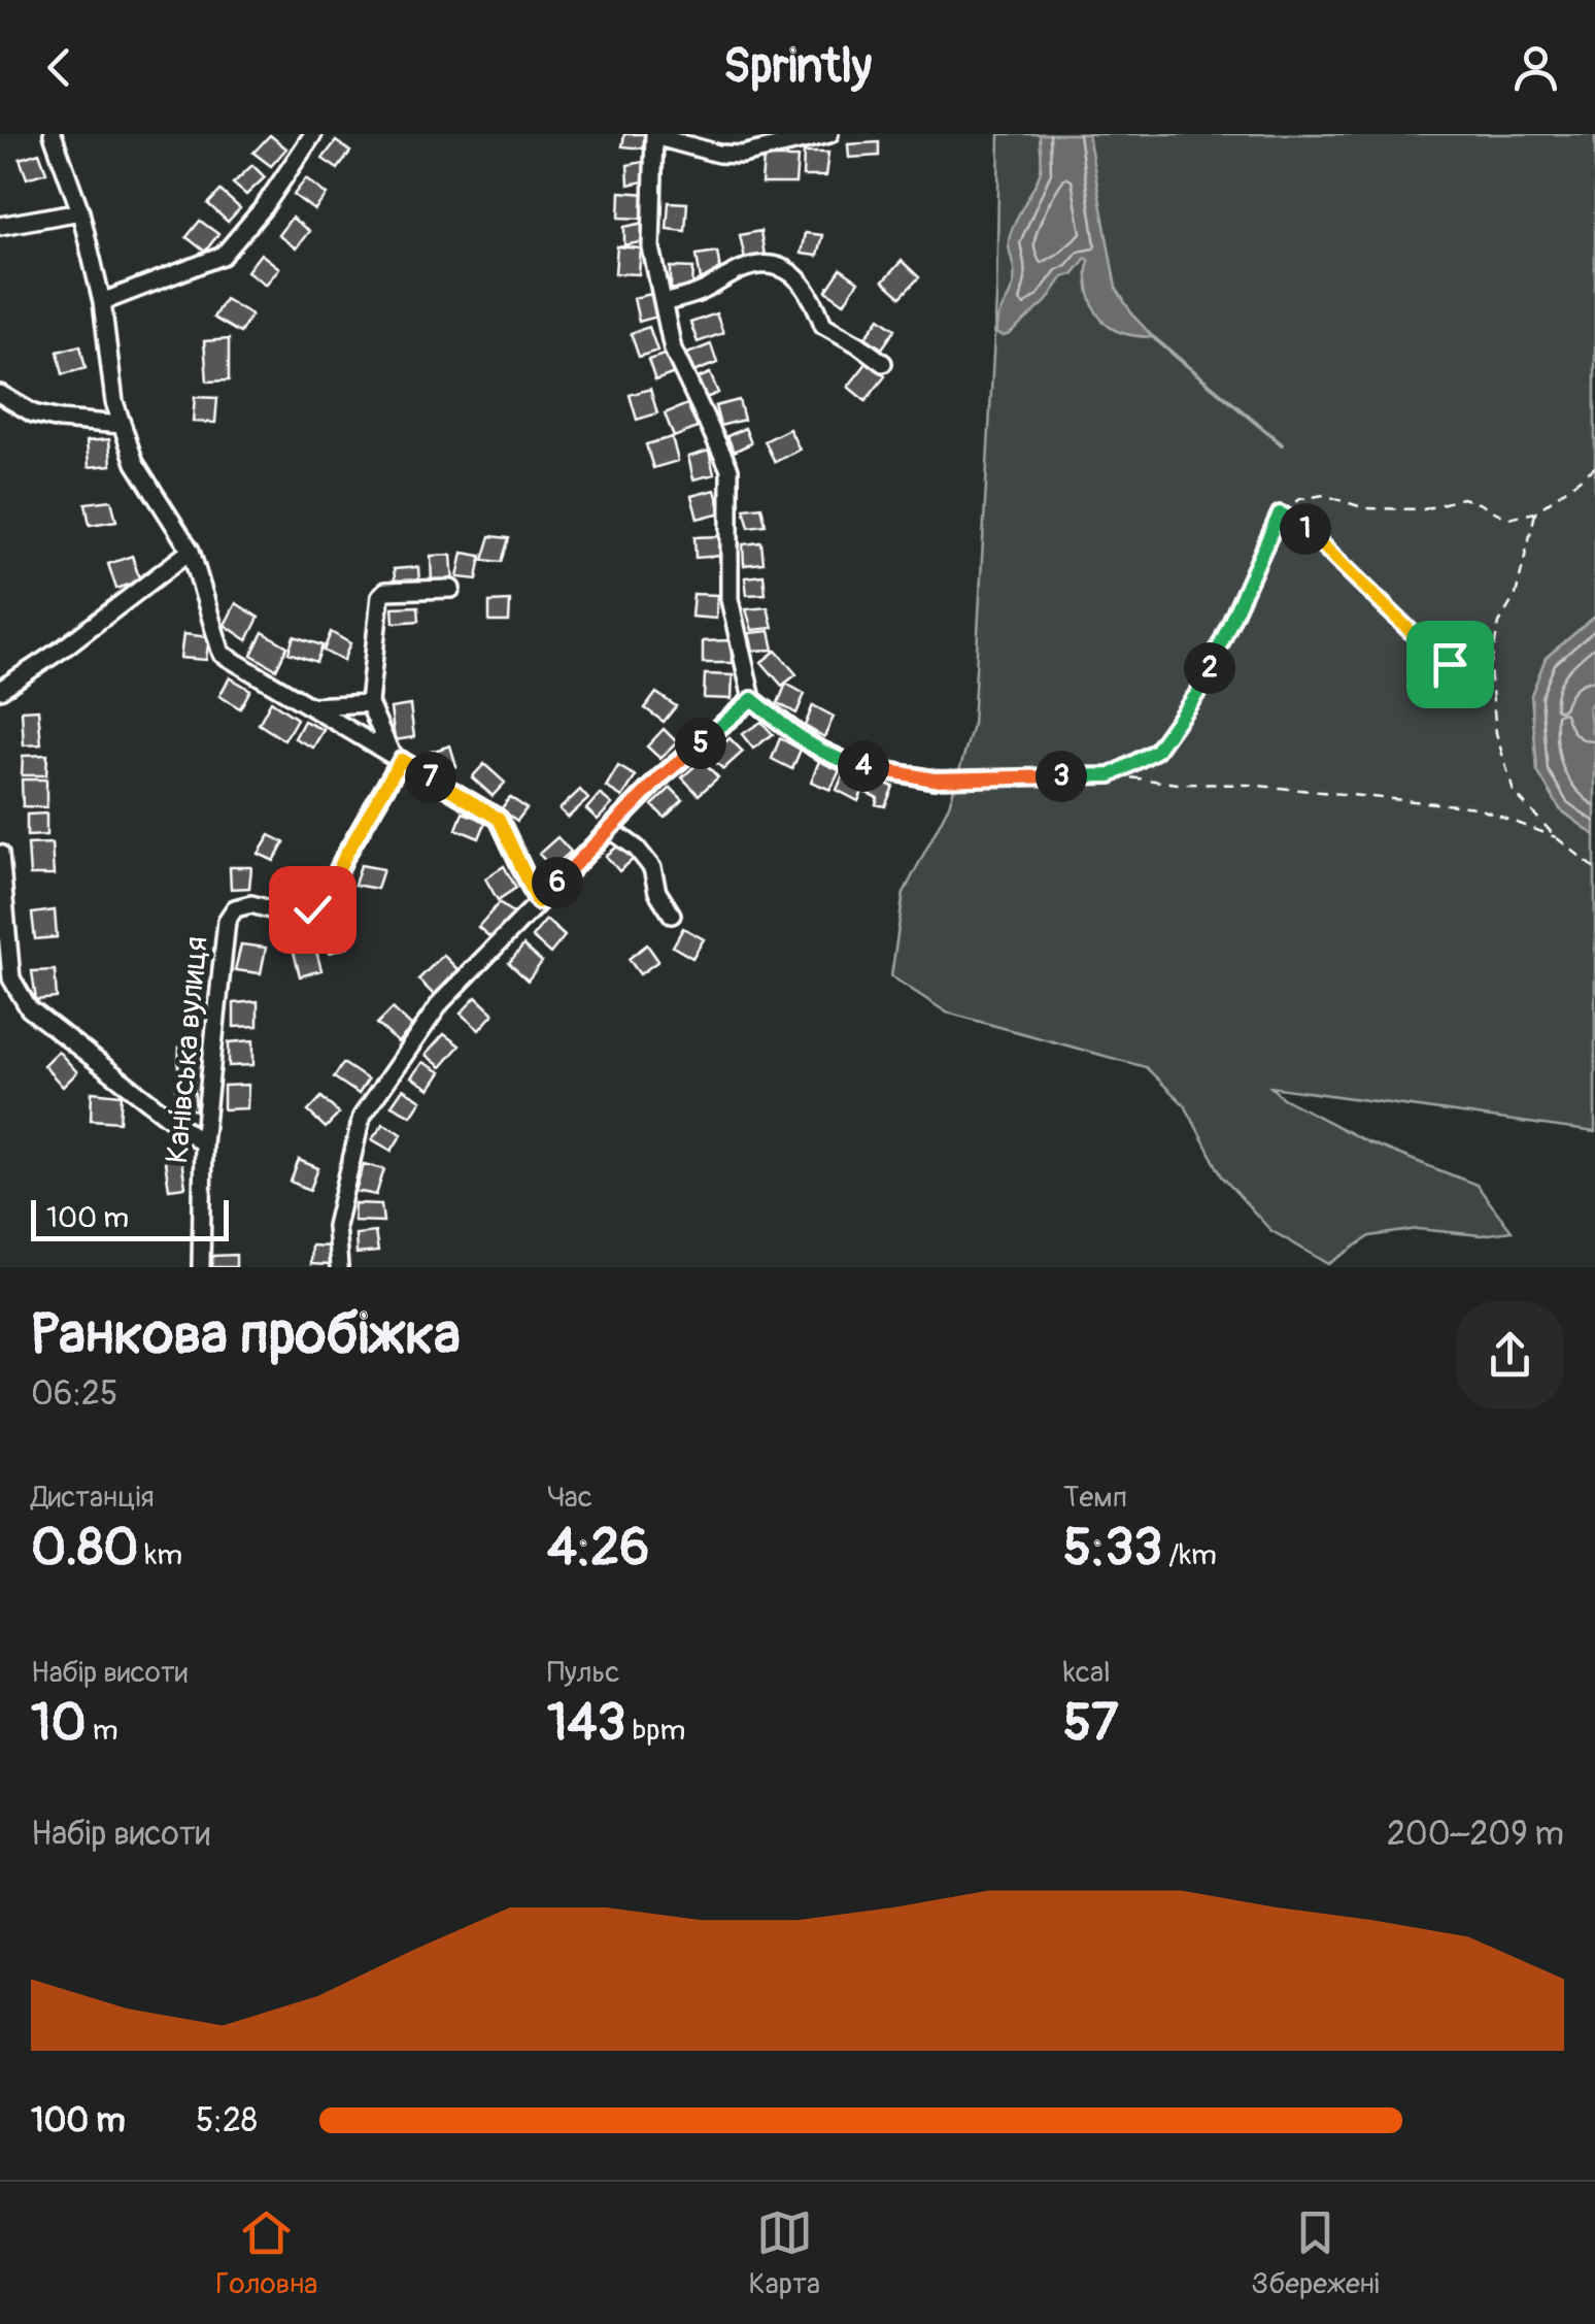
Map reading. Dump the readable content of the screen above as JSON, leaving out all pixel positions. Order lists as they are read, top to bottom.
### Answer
{
  "streets": {
    "street": ["Канівська вулиця"]
  },
  "scale_bar": "100 m",
  "page": {
    "header": "Sprintly",
    "pins": [
      "1",
      "2",
      "5",
      "4",
      "3",
      "7",
      "6"
    ],
    "scale": "100 m",
    "heading": ["Ранкова пробіжка", "06:25"],
    "stats": [
      ["Дистанція", "0.80 km"],
      ["Час", "4:26"],
      ["Темп", "5:33 /km"],
      ["Набір висоти", "10 m"],
      ["Пульс", "143 bpm"],
      ["kcal", "57"]
    ],
    "chart": ["Набір висоти", "200–209 m"],
    "list": [
      {
        "name": "100 m",
        "note": "5:28"
      }
    ],
    "tabs": ["Головна", "Карта", "Збережені"]
  }
}
